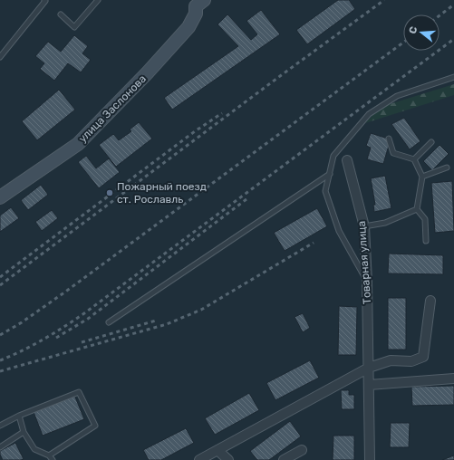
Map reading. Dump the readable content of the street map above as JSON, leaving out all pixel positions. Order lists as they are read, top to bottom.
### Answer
{
  "streets": {
    "street": ["улица Заслонова", "Товарная улица"]
  },
  "places": ["Пожарный поезд ст. Рославль"],
  "north": "left"
}
